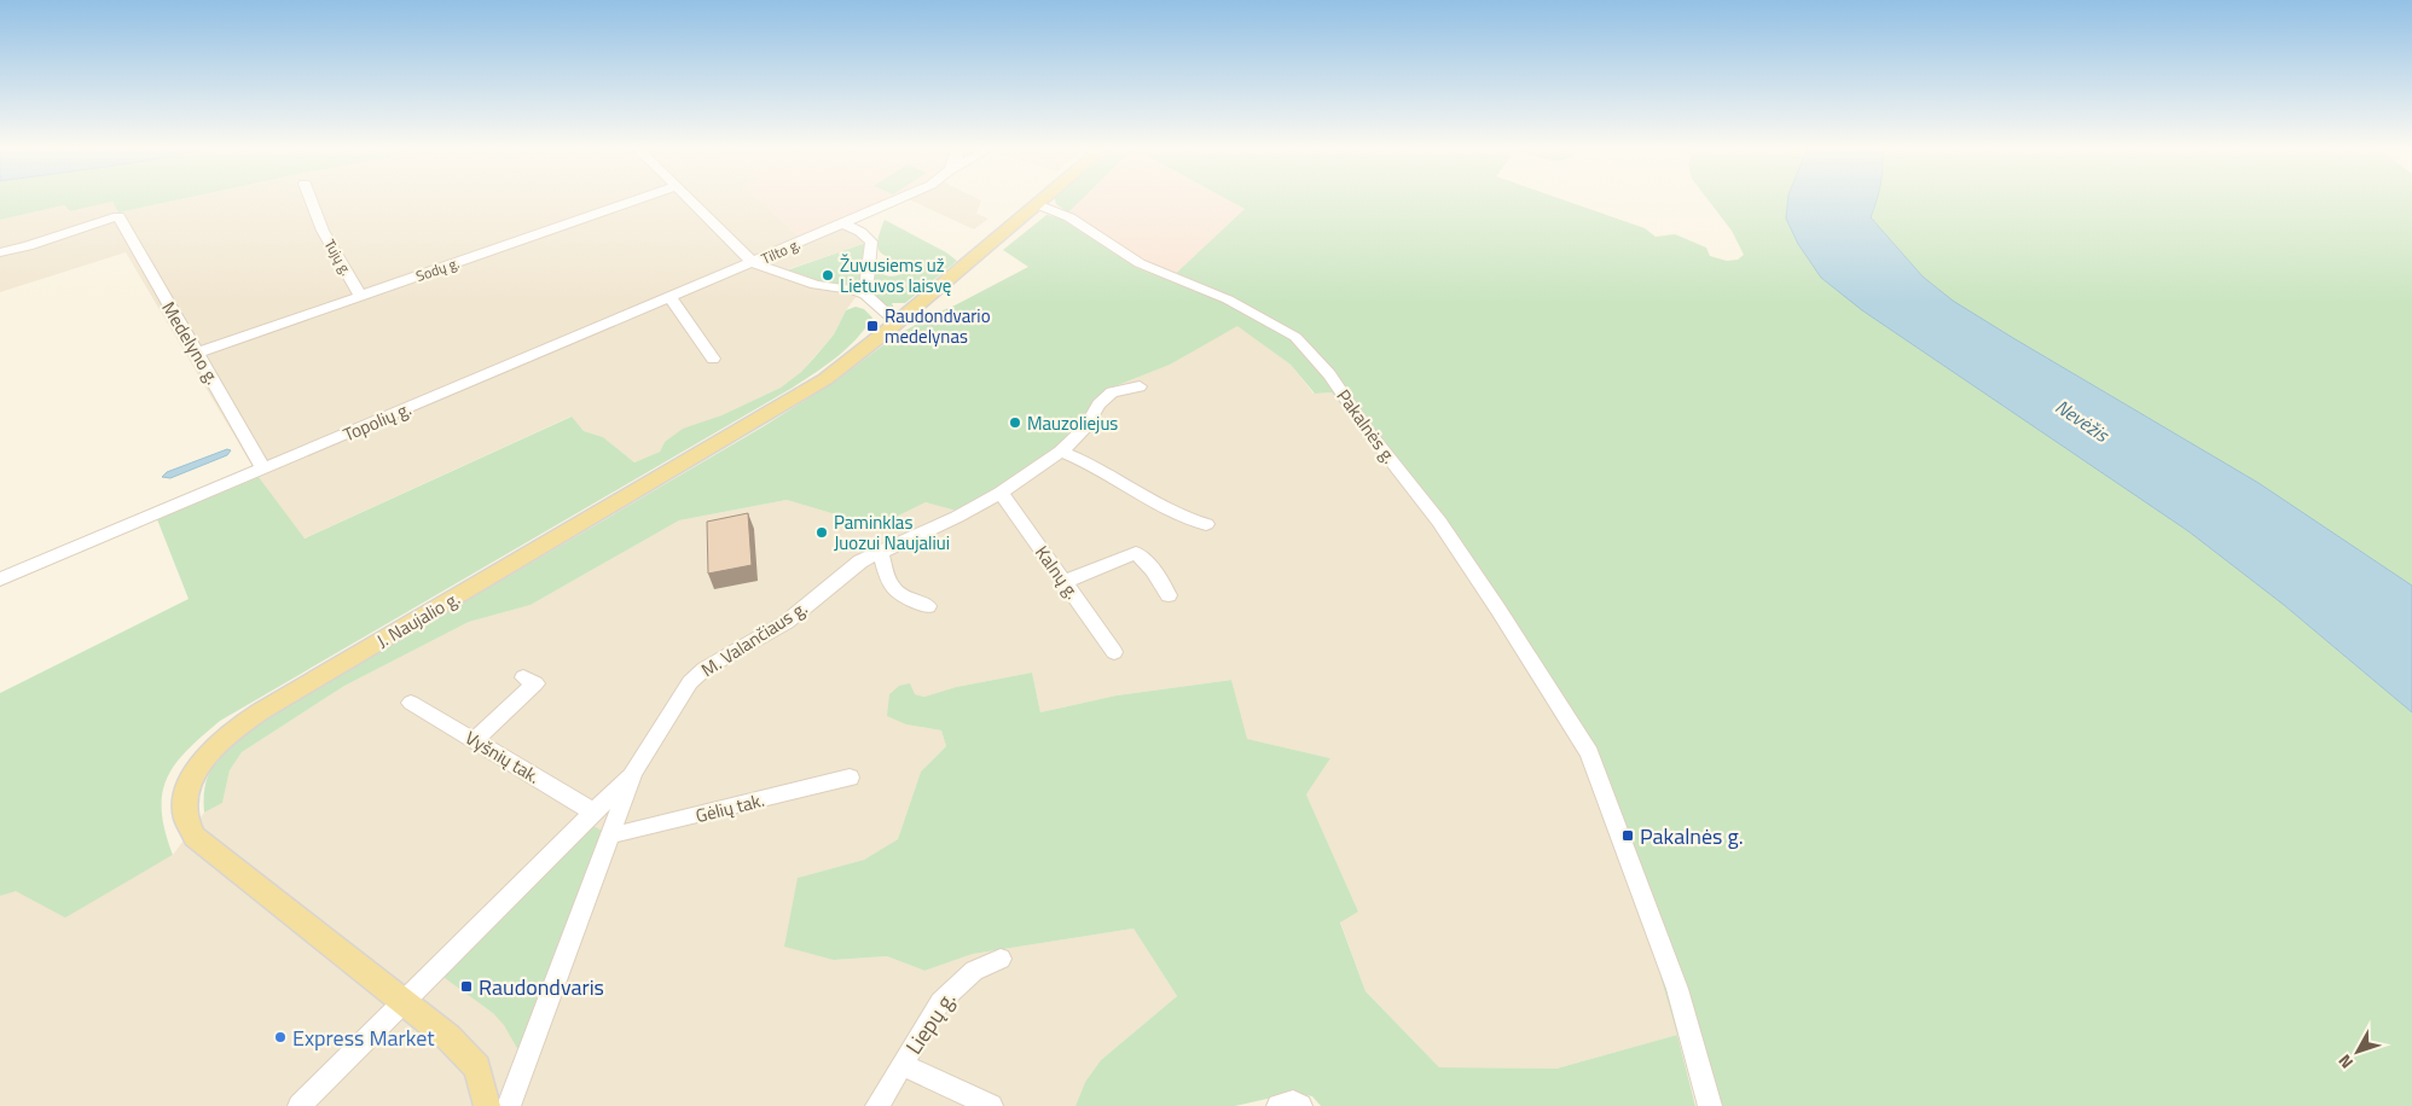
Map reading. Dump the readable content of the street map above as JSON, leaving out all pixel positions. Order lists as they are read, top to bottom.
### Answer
{
  "streets": {
    "main road": ["J. Naujalio g."],
    "street": [
      "Tilto g.",
      "Tujų g.",
      "Sodų g.",
      "Medelyno g.",
      "Topolių g.",
      "Pakalnės g.",
      "Kalnų g.",
      "M. Valančiaus g.",
      "Vyšnių tak.",
      "Gėlių tak.",
      "Liepų g."
    ]
  },
  "crossings": [
    ["Tilto g.", "Topolių g."],
    ["Tujų g.", "Sodų g."],
    ["Sodų g.", "Medelyno g."],
    ["Medelyno g.", "Topolių g."],
    ["Pakalnės g.", "J. Naujalio g."],
    ["Kalnų g.", "M. Valančiaus g."],
    ["M. Valančiaus g.", "Gėlių tak."]
  ],
  "water": ["Nevėžis"],
  "places": {
    "other": [
      "Žuvusiems už Lietuvos laisvę",
      "Mauzoliejus",
      "Paminklas Juozui Naujaliui",
      "Express Market"
    ],
    "transit": ["Raudondvario medelynas", "Pakalnės g.", "Raudondvaris"]
  },
  "north": "bottom left"
}
